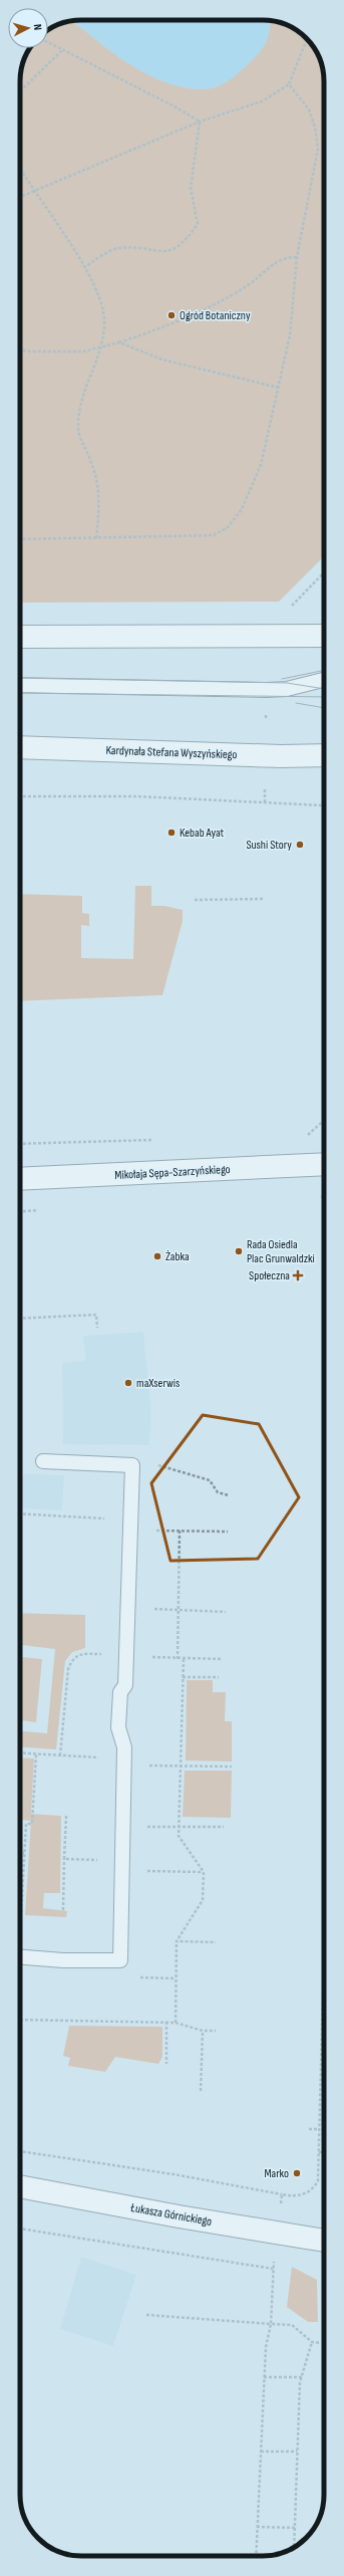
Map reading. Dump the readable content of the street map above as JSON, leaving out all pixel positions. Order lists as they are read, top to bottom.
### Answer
{
  "streets": {
    "street": ["Kardynała Stefana Wyszyńskiego", "Mikołaja Sępa-Szarzyńskiego", "Łukasza Górnickiego"]
  },
  "places": {
    "other": [
      "Ogród Botaniczny",
      "Kebab Ayat",
      "Sushi Story",
      "Rada Osiedla Plac Grunwaldzki",
      "Żabka",
      "maXserwis",
      "Marko"
    ],
    "health": ["Społeczna"]
  },
  "north": "right"
}
